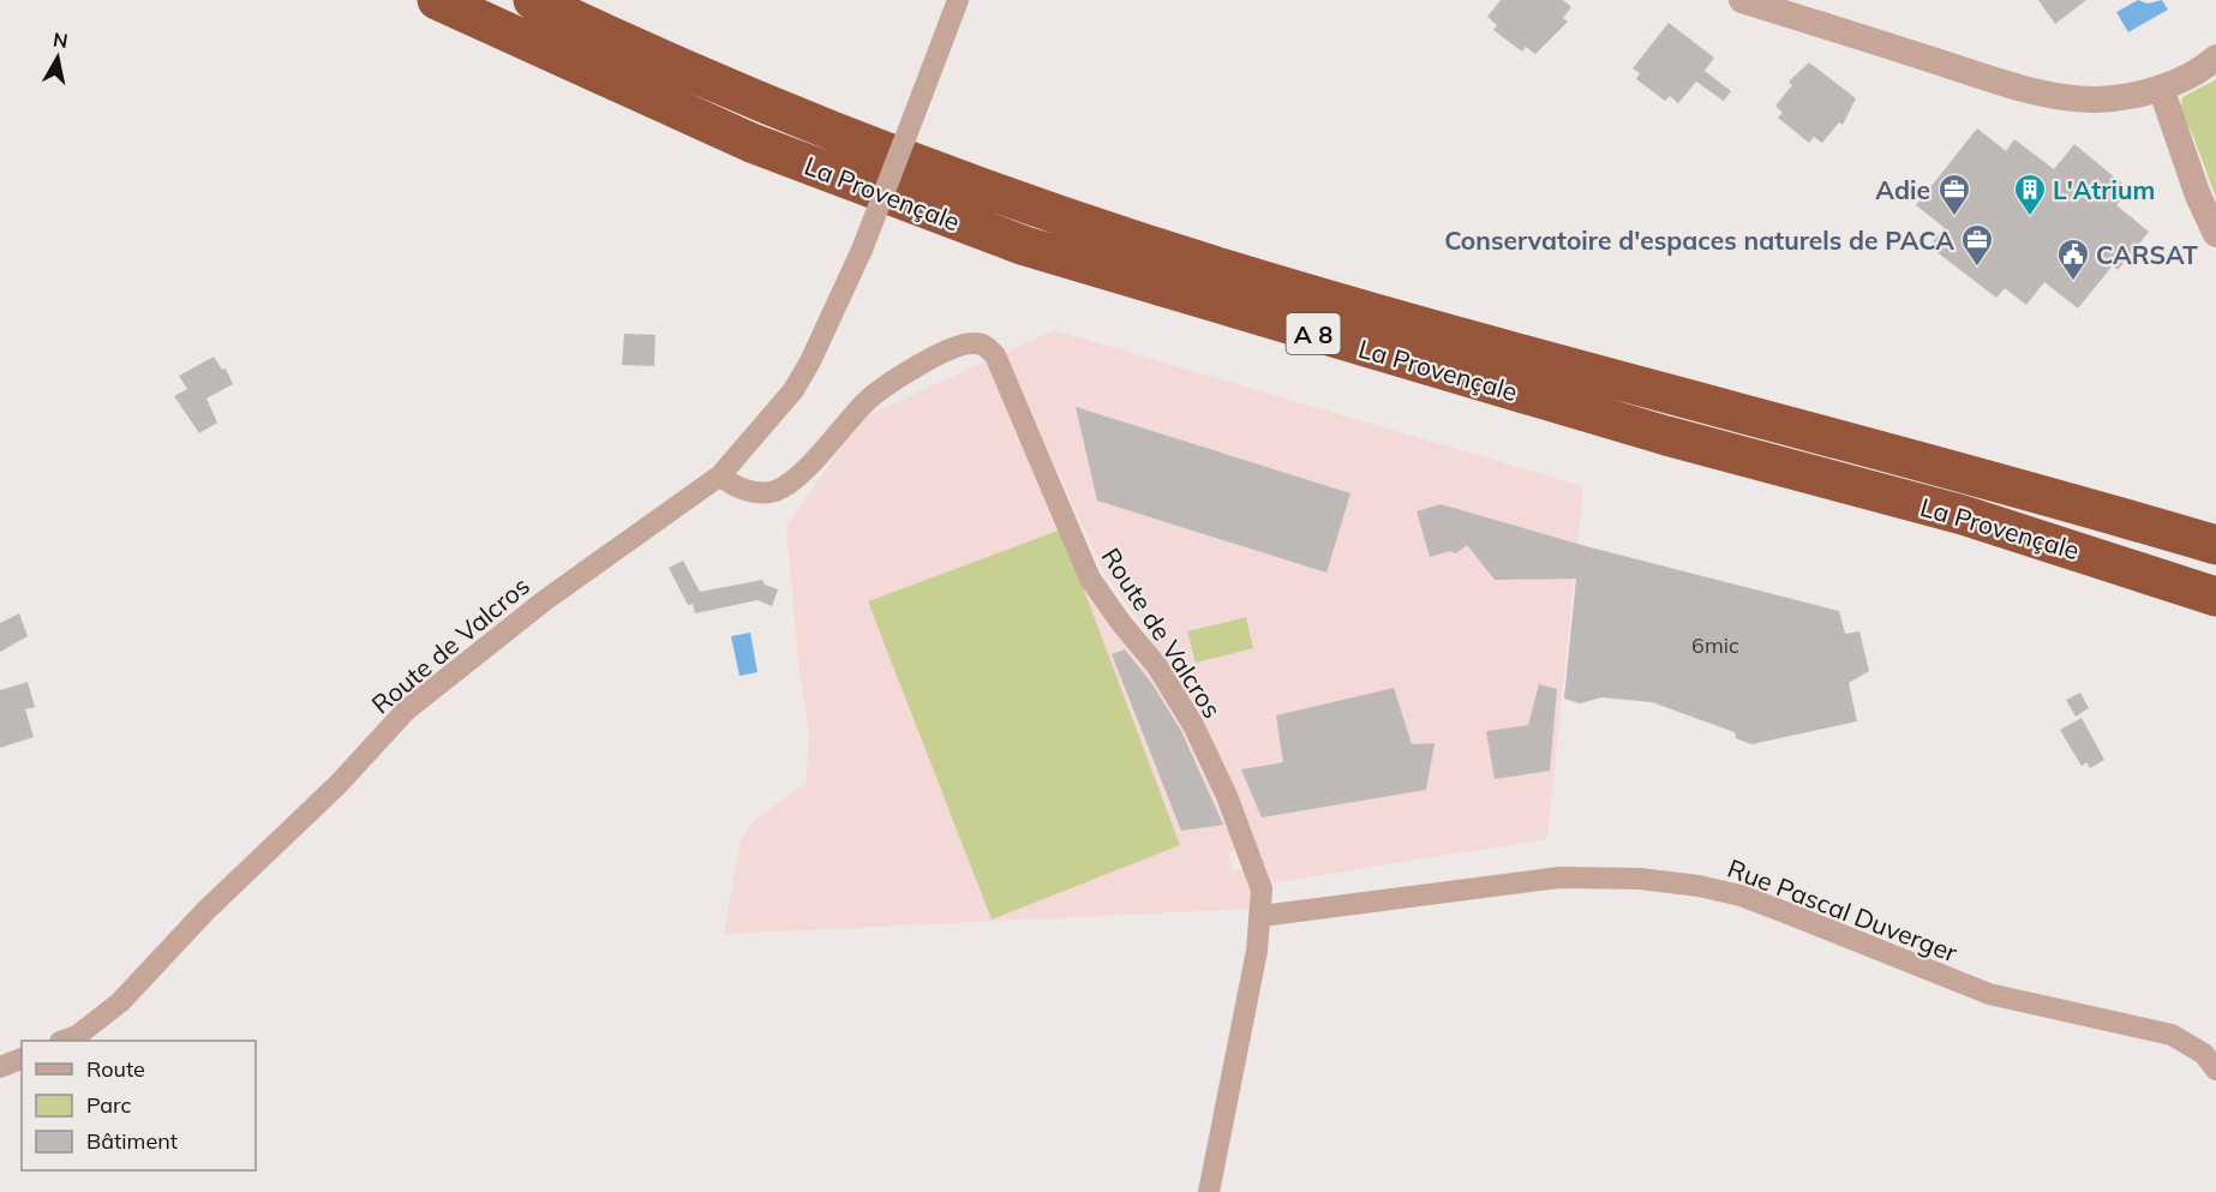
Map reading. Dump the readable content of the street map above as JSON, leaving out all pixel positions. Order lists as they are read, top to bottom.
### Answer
{
  "streets": {
    "highway": ["La Provençale", "A 8"],
    "street": ["Route de Valcros", "Rue Pascal Duverger"]
  },
  "crossings": [
    ["Route de Valcros", "Rue Pascal Duverger"]
  ],
  "places": {
    "office": ["Adie", "Conservatoire d'espaces naturels de PACA"],
    "building": ["L'Atrium"],
    "public building": ["CARSAT"]
  },
  "house_numbers": ["6mic"],
  "legend": ["Route", "Parc", "Bâtiment"],
  "north": "top"
}
